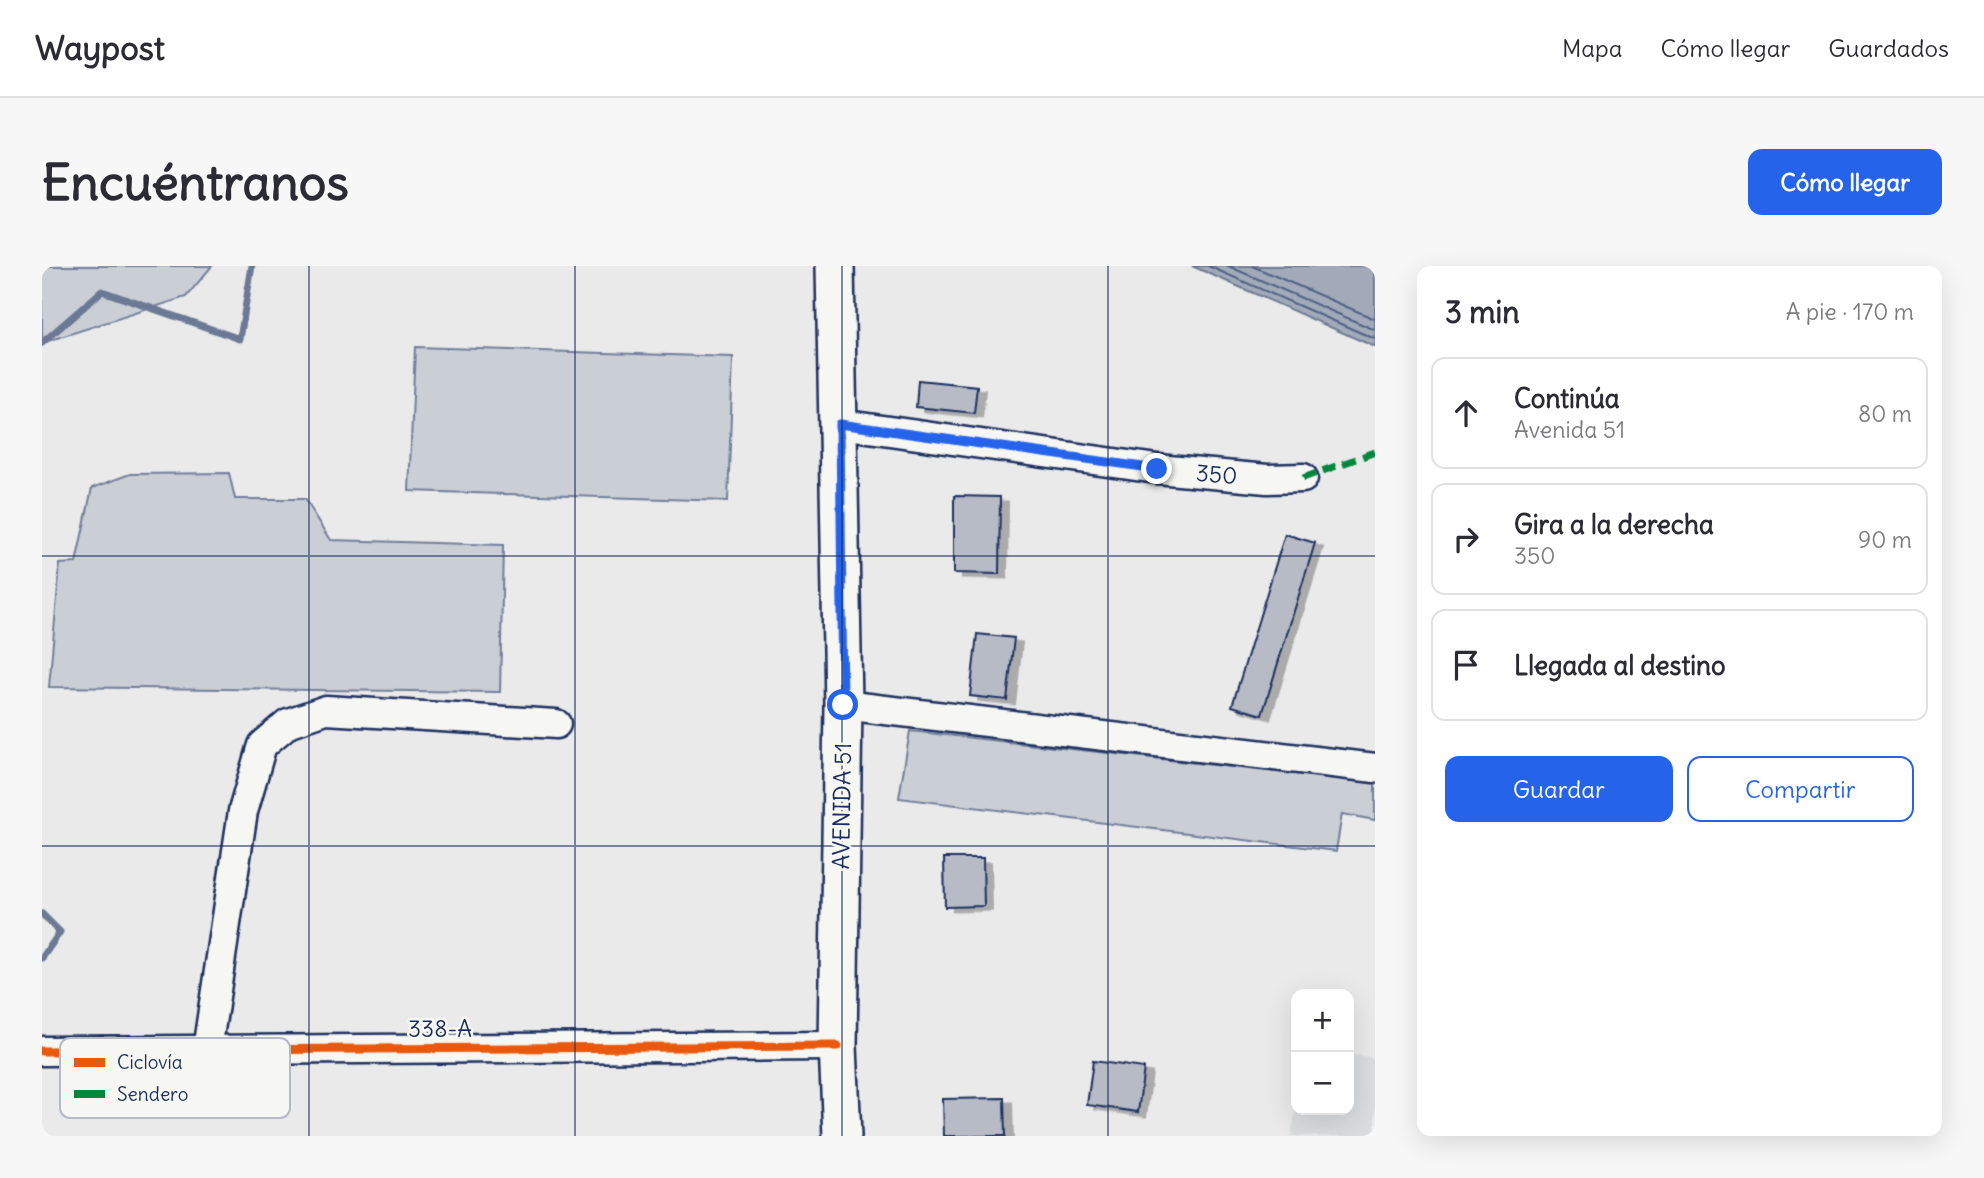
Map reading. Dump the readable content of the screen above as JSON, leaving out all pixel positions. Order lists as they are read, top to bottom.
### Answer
{
  "streets": {
    "main road": ["AVENIDA 51"],
    "street": ["350", "338-A"]
  },
  "crossings": [
    ["350", "AVENIDA 51"],
    ["AVENIDA 51", "338-A"]
  ],
  "legend": ["Ciclovía", "Sendero"],
  "page": {
    "header": "Waypost",
    "nav": ["Mapa", "Cómo llegar", "Guardados"],
    "buttons": [
      "Cómo llegar",
      ["Guardar", "Compartir"]
    ],
    "title": "Encuéntranos",
    "heading": ["3 min", "A pie · 170 m"],
    "list": [
      ["Continúa", "Avenida 51", "80 m"],
      ["Gira a la derecha", "350", "90 m"],
      "Llegada al destino"
    ],
    "map_buttons": ["+", "−"]
  }
}
